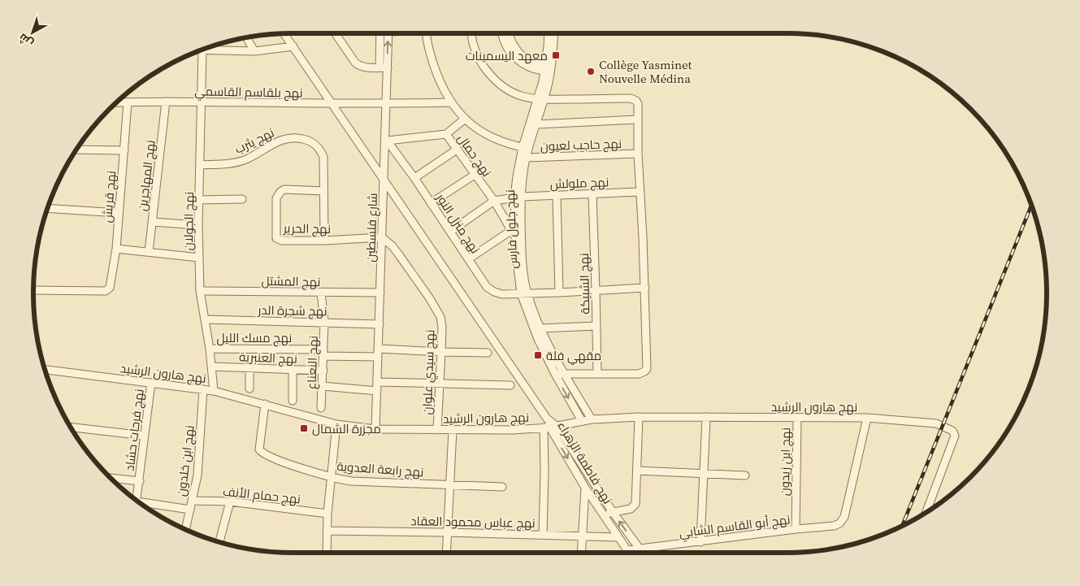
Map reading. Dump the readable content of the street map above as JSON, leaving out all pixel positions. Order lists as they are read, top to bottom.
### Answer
{
  "streets": {
    "street": [
      "نهج بلقاسم القاسمي",
      "نهج يثرب",
      "نهج حاجب لعيون",
      "نهج جمال",
      "نهج المهاجرين",
      "نهج ملولش",
      "نهج قريش",
      "نهج الجولان",
      "نهج منزل النور",
      "شارع فلسطين",
      "نهج الحرير",
      "نهج جلول فارس",
      "نهج المشتل",
      "نهج الشبيكة",
      "نهج شجرة الدر",
      "نهج مسك الليل",
      "نهج العنبرية",
      "نهج النعناع",
      "نهج سيدي علوان",
      "نهج هارون الرشيد",
      "نهج فرحات حشاد",
      "نهج ابن خلدون",
      "نهج ابن زيدون",
      "نهج فاطمة الزهراء",
      "نهج رابعة العدوية",
      "نهج حمام الأنف",
      "نهج عباس محمود العقاد",
      "نهج أبو القاسم الشابي"
    ]
  },
  "crossings": [
    ["نهج بلقاسم القاسمي", "نهج المهاجرين"],
    ["نهج بلقاسم القاسمي", "نهج قريش"],
    ["نهج بلقاسم القاسمي", "نهج الجولان"],
    ["نهج بلقاسم القاسمي", "شارع فلسطين"],
    ["نهج يثرب", "نهج الجولان"],
    ["نهج يثرب", "نهج الحرير"],
    ["نهج حاجب لعيون", "نهج جلول فارس"],
    ["نهج جمال", "نهج ملولش"],
    ["نهج جمال", "نهج جلول فارس"],
    ["نهج ملولش", "نهج جلول فارس"],
    ["نهج ملولش", "نهج الشبيكة"],
    ["نهج الجولان", "نهج المشتل"],
    ["نهج الجولان", "نهج شجرة الدر"],
    ["نهج الجولان", "نهج مسك الليل"],
    ["نهج الجولان", "نهج العنبرية"],
    ["نهج الجولان", "نهج هارون الرشيد"],
    ["نهج منزل النور", "شارع فلسطين"],
    ["نهج منزل النور", "نهج جلول فارس"],
    ["شارع فلسطين", "نهج الحرير"],
    ["شارع فلسطين", "نهج المشتل"],
    ["شارع فلسطين", "نهج شجرة الدر"],
    ["شارع فلسطين", "نهج مسك الليل"],
    ["شارع فلسطين", "نهج سيدي علوان"],
    ["شارع فلسطين", "نهج هارون الرشيد"],
    ["نهج الحرير", "نهج سيدي علوان"],
    ["نهج جلول فارس", "نهج هارون الرشيد"],
    ["نهج المشتل", "نهج النعناع"],
    ["نهج شجرة الدر", "نهج النعناع"],
    ["نهج مسك الليل", "نهج النعناع"],
    ["نهج العنبرية", "نهج النعناع"],
    ["نهج سيدي علوان", "نهج هارون الرشيد"],
    ["نهج هارون الرشيد", "نهج فرحات حشاد"],
    ["نهج هارون الرشيد", "نهج ابن خلدون"],
    ["نهج هارون الرشيد", "نهج ابن زيدون"],
    ["نهج هارون الرشيد", "نهج فاطمة الزهراء"],
    ["نهج هارون الرشيد", "نهج رابعة العدوية"],
    ["نهج هارون الرشيد", "نهج أبو القاسم الشابي"],
    ["نهج ابن خلدون", "نهج حمام الأنف"],
    ["نهج ابن زيدون", "نهج أبو القاسم الشابي"],
    ["نهج فاطمة الزهراء", "نهج عباس محمود العقاد"],
    ["نهج فاطمة الزهراء", "نهج أبو القاسم الشابي"]
  ],
  "places": {
    "transit": ["معهد اليسمينات", "مقهي فلة", "مجزرة الشمال"],
    "other": ["Collège Yasminet Nouvelle Médina"]
  },
  "north": "bottom left"
}
